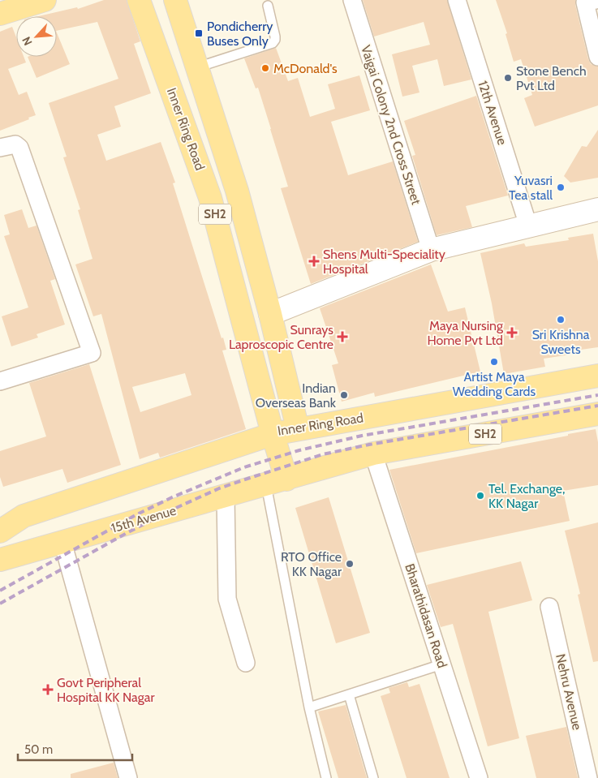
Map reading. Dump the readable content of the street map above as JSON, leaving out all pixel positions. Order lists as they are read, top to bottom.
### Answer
{
  "streets": {
    "main road": ["Inner Ring Road", "SH2", "15th Avenue"],
    "street": [
      "12th Avenue",
      "Vaigai Colony 2nd Cross Street",
      "Bharathidasan Road",
      "Nehru Avenue"
    ]
  },
  "crossings": [
    ["SH2", "15th Avenue"],
    ["SH2", "Bharathidasan Road"]
  ],
  "places": {
    "transit": ["Pondicherry Buses Only"],
    "other": [
      "McDonald's",
      "Stone Bench Pvt Ltd",
      "Yuvasri Tea stall",
      "Sri Krishna Sweets",
      "Artist Maya Wedding Cards",
      "Indian Overseas Bank",
      "Tel. Exchange, KK Nagar",
      "RTO Office KK Nagar"
    ],
    "health": [
      "Shens Multi-Speciality Hospital",
      "Maya Nursing Home Pvt Ltd",
      "Sunrays Laproscopic Centre",
      "Govt Peripheral Hospital KK Nagar"
    ]
  },
  "scale_bar": "50 m",
  "north": "bottom left"
}
